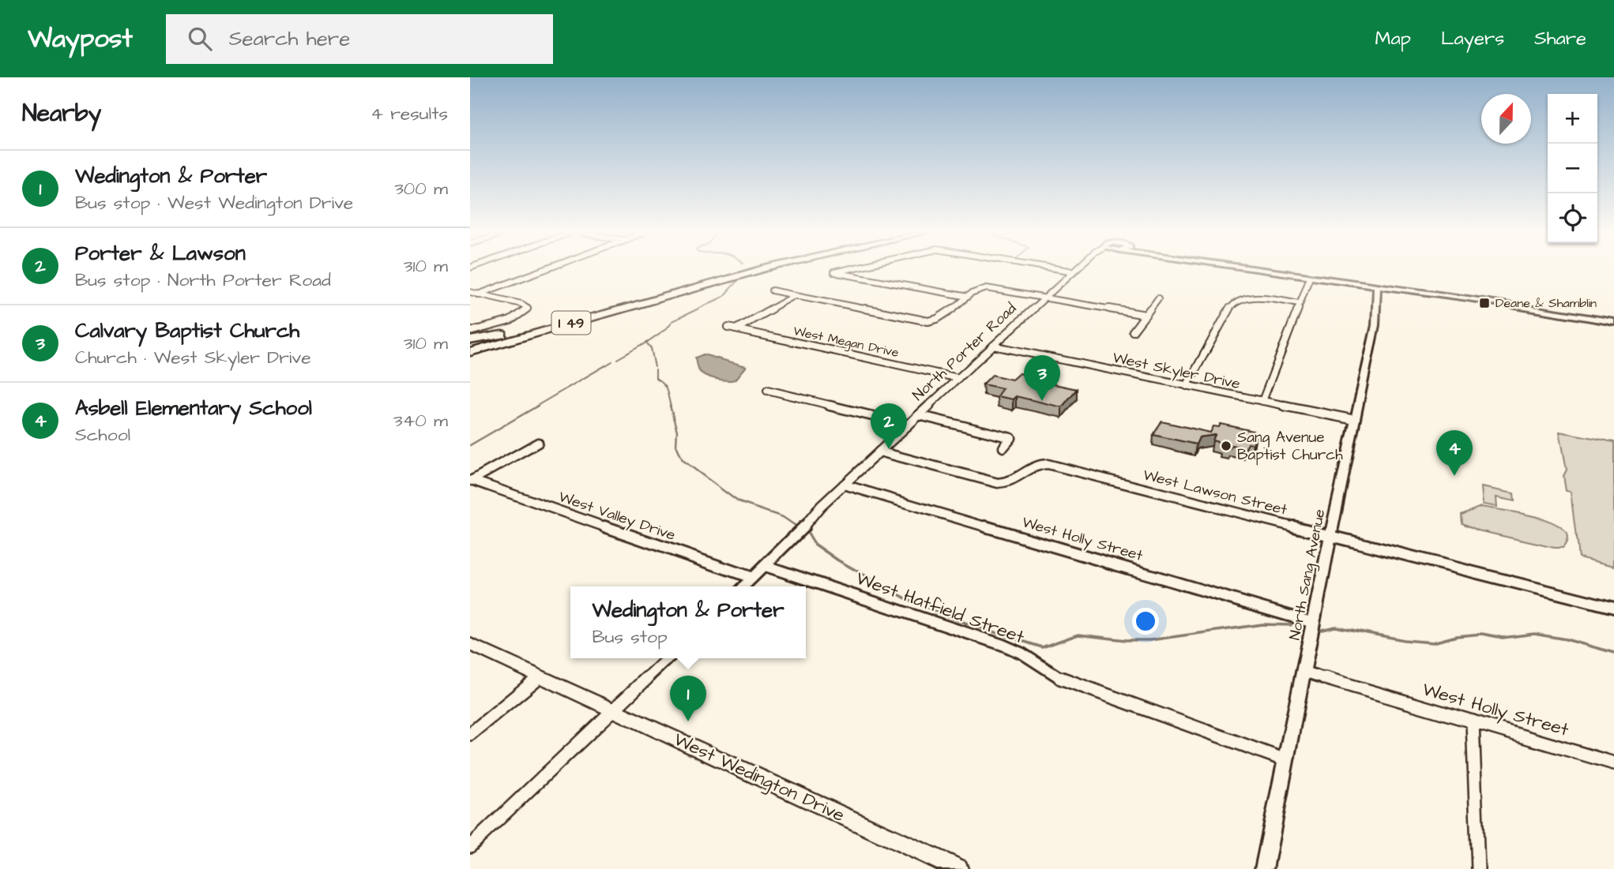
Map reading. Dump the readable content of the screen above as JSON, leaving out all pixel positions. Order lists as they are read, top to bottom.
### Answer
{
  "streets": {
    "highway": ["I 49"],
    "main road": ["West Wedington Drive"],
    "street": [
      "West Megan Drive",
      "North Porter Road",
      "West Skyler Drive",
      "West Lawson Street",
      "West Valley Drive",
      "West Holly Street",
      "North Sang Avenue",
      "West Hatfield Street"
    ]
  },
  "crossings": [
    ["West Megan Drive", "North Porter Road"],
    ["North Porter Road", "West Skyler Drive"],
    ["North Porter Road", "West Lawson Street"],
    ["North Porter Road", "West Valley Drive"],
    ["North Porter Road", "West Holly Street"],
    ["North Porter Road", "West Hatfield Street"],
    ["West Skyler Drive", "North Sang Avenue"],
    ["West Lawson Street", "North Sang Avenue"],
    ["West Holly Street", "North Sang Avenue"],
    ["North Sang Avenue", "West Hatfield Street"]
  ],
  "places": {
    "transit": ["Deane & Shamblin"],
    "other": ["Sang Avenue Baptist Church"]
  },
  "north": "top",
  "page": {
    "header": "Waypost",
    "search": "Search here",
    "nav": ["Map", "Layers", "Share"],
    "heading": ["Nearby", "4 results"],
    "map_buttons": ["+", "−"],
    "list": [
      {
        "mark": "1",
        "name": "Wedington & Porter",
        "note": "Bus stop · West Wedington Drive",
        "value": "300 m"
      },
      {
        "mark": "2",
        "name": "Porter & Lawson",
        "note": "Bus stop · North Porter Road",
        "value": "310 m"
      },
      {
        "mark": "3",
        "name": "Calvary Baptist Church",
        "note": "Church · West Skyler Drive",
        "value": "310 m"
      },
      {
        "mark": "4",
        "name": "Asbell Elementary School",
        "note": "School",
        "value": "340 m"
      }
    ],
    "pins": [
      "3",
      "2",
      "4",
      "1"
    ],
    "popup": ["Wedington & Porter", "Bus stop"]
  }
}
